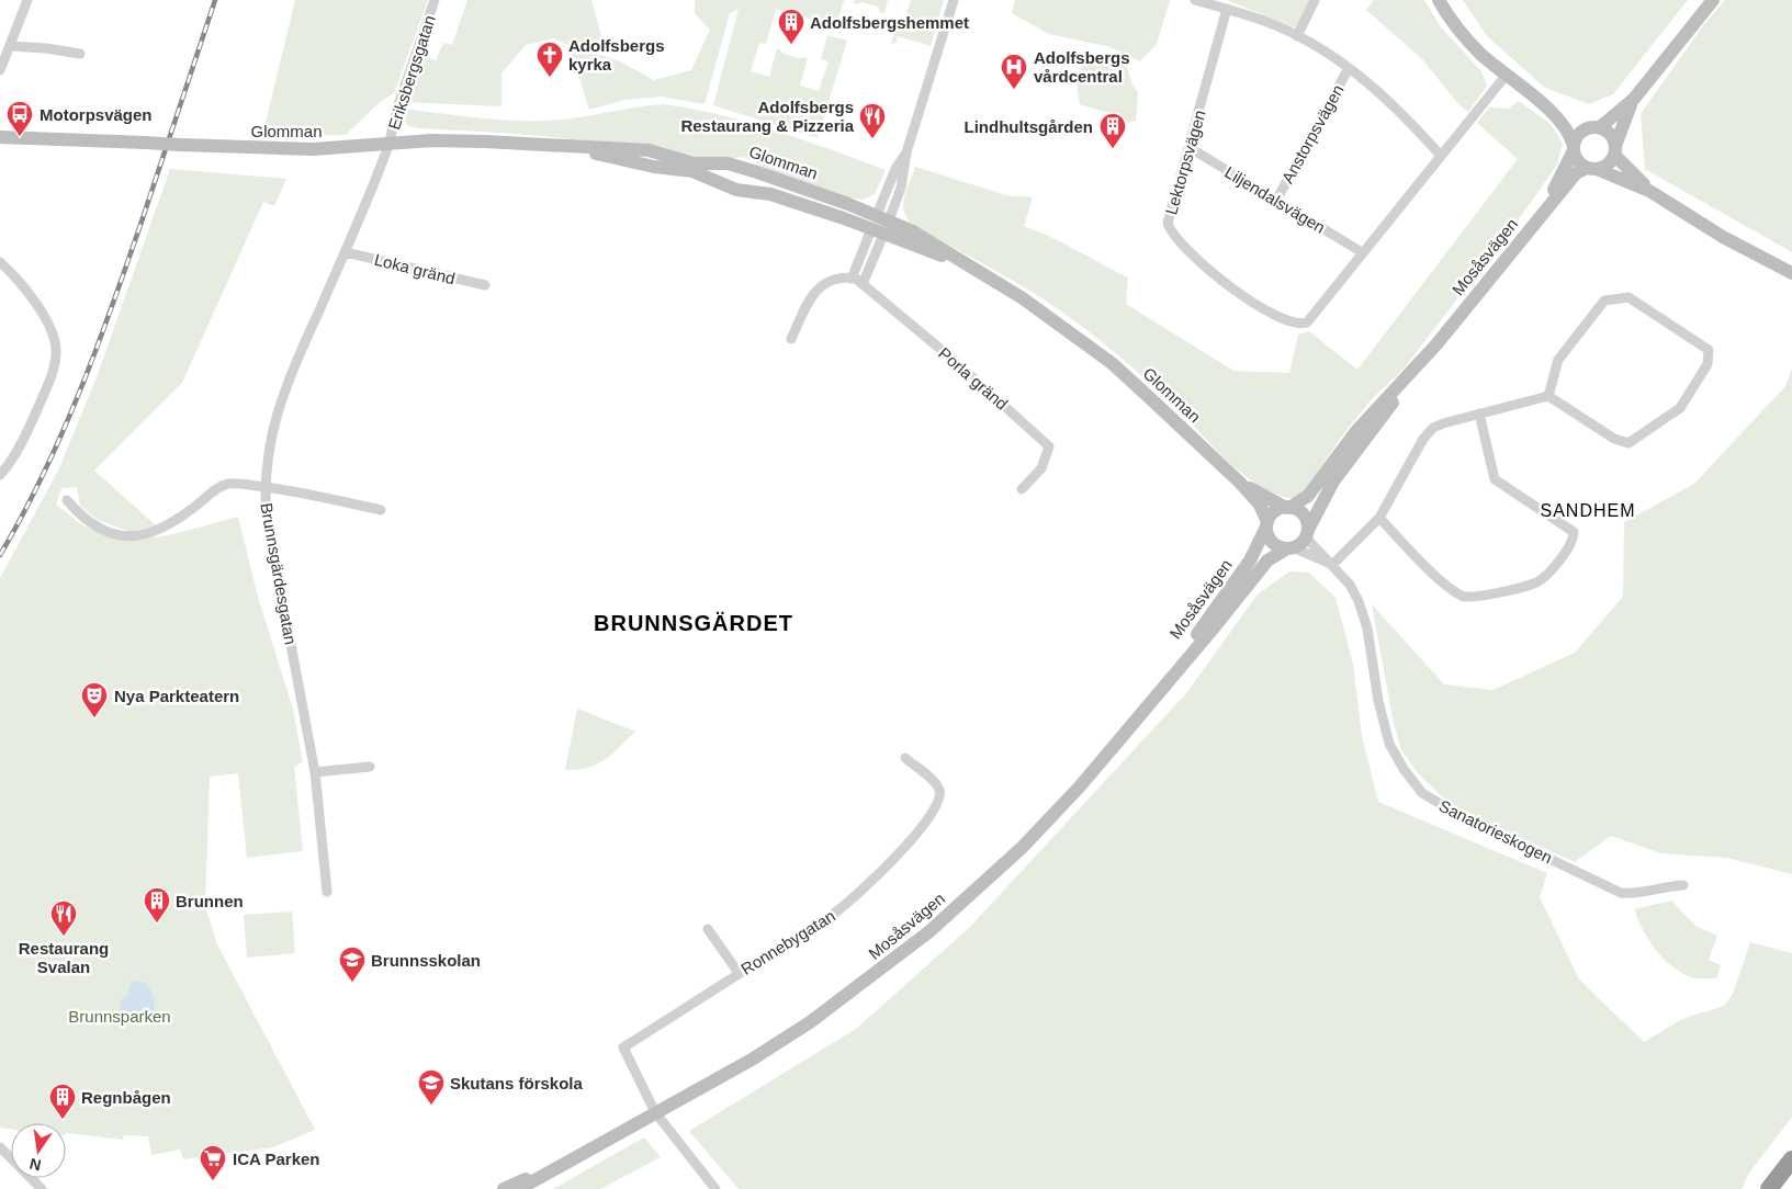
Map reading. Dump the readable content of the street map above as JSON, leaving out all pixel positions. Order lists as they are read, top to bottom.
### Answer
{
  "streets": {
    "main road": ["Glomman", "Mosåsvägen"],
    "street": [
      "Eriksbergsgatan",
      "Anstorpsvägen",
      "Lektorpsvägen",
      "Liljendalsvägen",
      "Loka gränd",
      "Porla gränd",
      "Brunnsgärdesgatan",
      "Sanatorieskogen",
      "Ronnebygatan"
    ]
  },
  "crossings": [
    ["Eriksbergsgatan", "Glomman"],
    ["Eriksbergsgatan", "Brunnsgärdesgatan"],
    ["Glomman", "Mosåsvägen"],
    ["Glomman", "Brunnsgärdesgatan"],
    ["Glomman", "Sanatorieskogen"],
    ["Anstorpsvägen", "Liljendalsvägen"],
    ["Lektorpsvägen", "Liljendalsvägen"],
    ["Mosåsvägen", "Sanatorieskogen"],
    ["Mosåsvägen", "Ronnebygatan"],
    ["Loka gränd", "Brunnsgärdesgatan"]
  ],
  "districts": ["SANDHEM", "BRUNNSGÄRDET"],
  "parks": ["Brunnsparken"],
  "places": {
    "building": [
      "Adolfsbergshemmet",
      "Lindhultsgården",
      "Brunnen",
      "Regnbågen"
    ],
    "church": ["Adolfsbergs kyrka"],
    "hospital": ["Adolfsbergs vårdcentral"],
    "bus stop": ["Motorpsvägen"],
    "restaurant": ["Adolfsbergs Restaurang & Pizzeria", "Restaurang Svalan"],
    "theatre": ["Nya Parkteatern"],
    "school or university": ["Brunnsskolan", "Skutans förskola"],
    "supermarket": ["ICA Parken"]
  },
  "north": "bottom"
}
